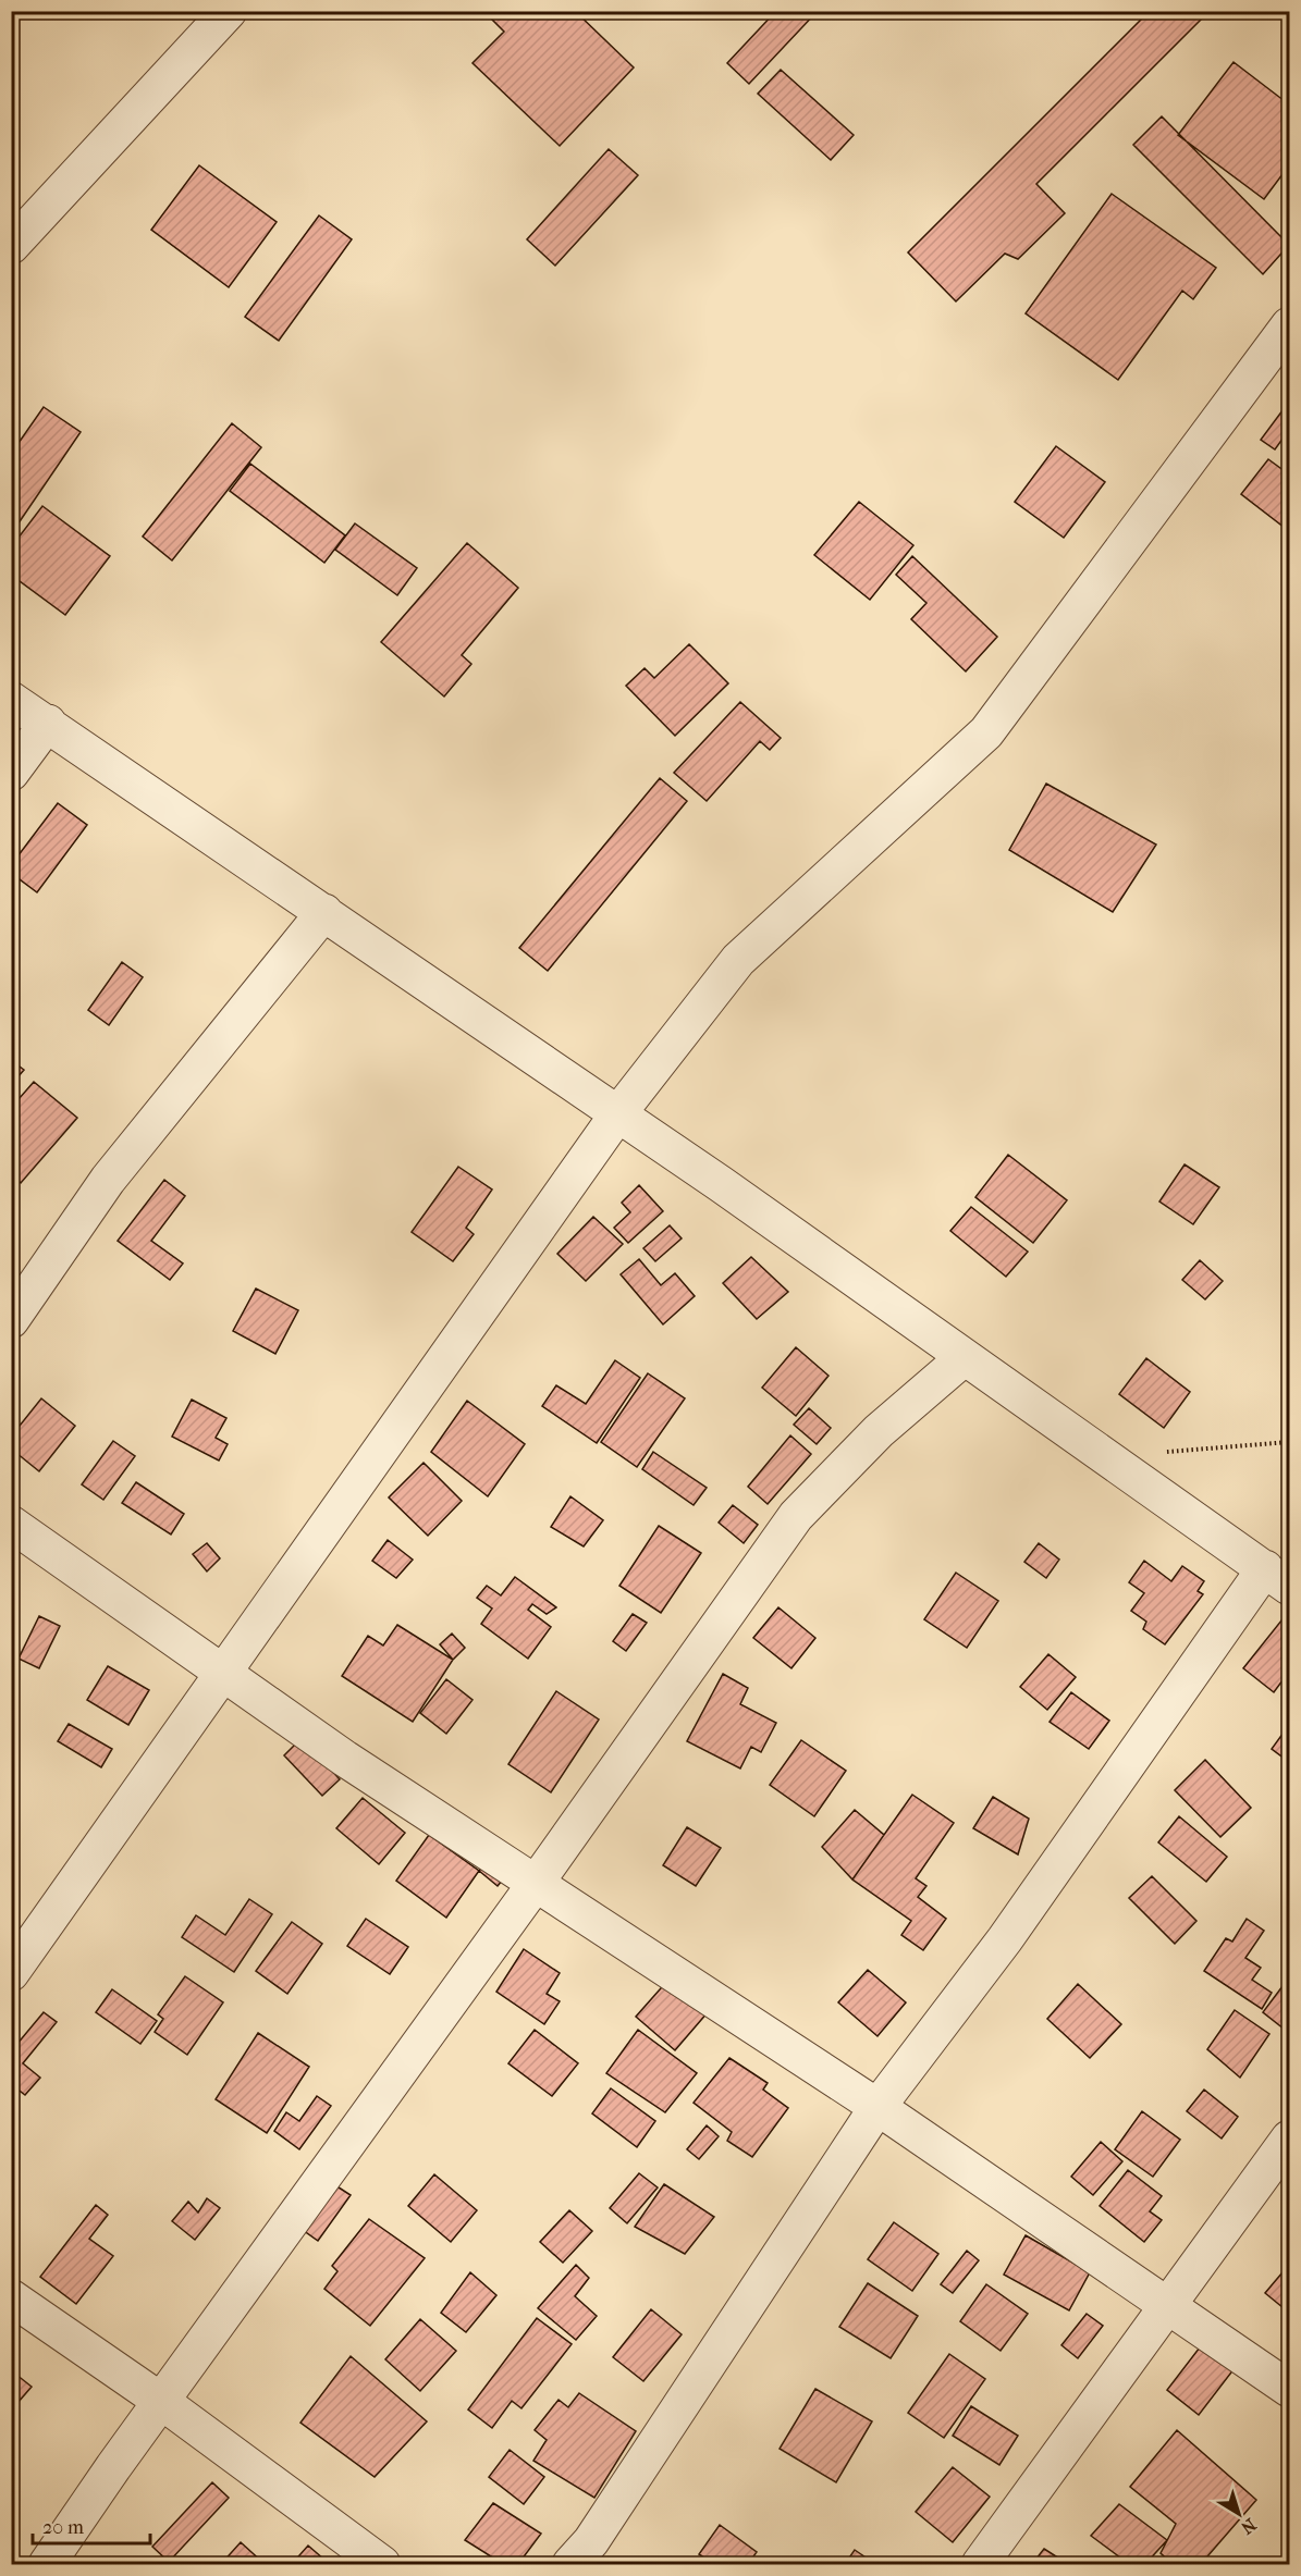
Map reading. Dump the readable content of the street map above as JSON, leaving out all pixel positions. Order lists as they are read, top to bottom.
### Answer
{
  "scale_bar": "20 m",
  "north": "bottom right"
}
